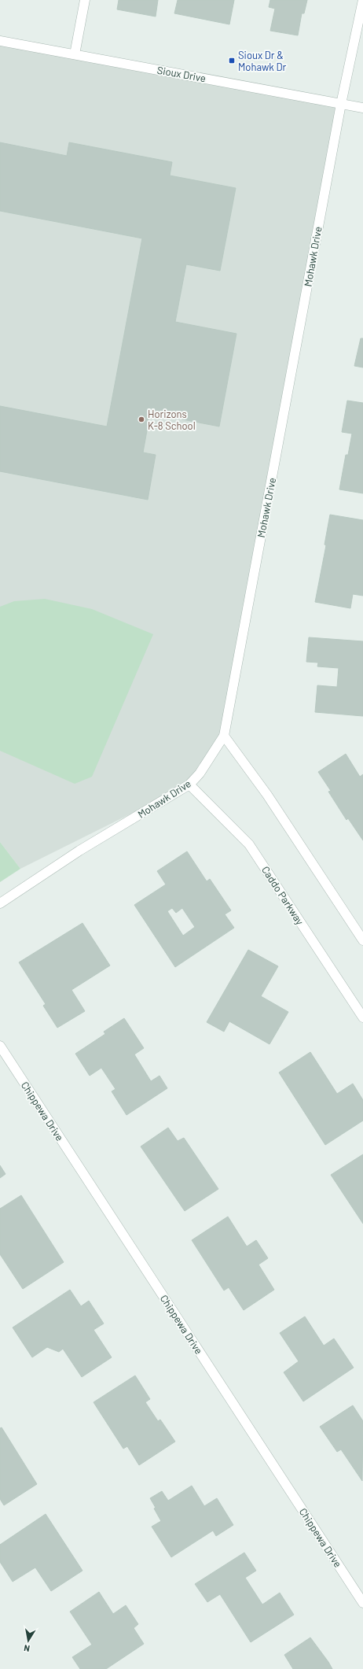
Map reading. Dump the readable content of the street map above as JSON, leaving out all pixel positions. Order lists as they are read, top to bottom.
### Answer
{
  "streets": {
    "street": [
      "Sioux Drive",
      "Mohawk Drive",
      "Caddo Parkway",
      "Chippewa Drive"
    ]
  },
  "crossings": [
    ["Sioux Drive", "Mohawk Drive"],
    ["Mohawk Drive", "Caddo Parkway"]
  ],
  "places": {
    "transit": ["Sioux Dr & Mohawk Dr"],
    "other": ["Horizons K-8 School"]
  },
  "north": "bottom"
}
